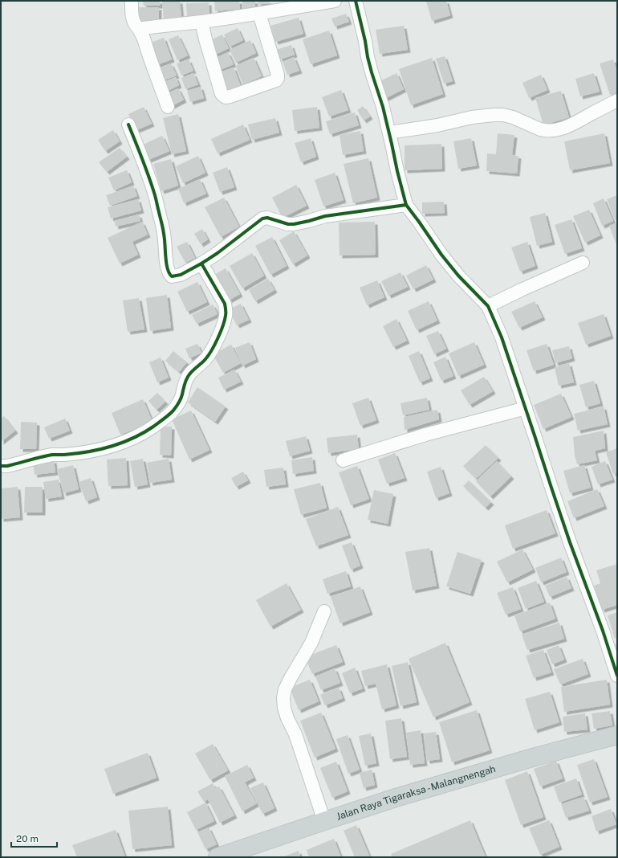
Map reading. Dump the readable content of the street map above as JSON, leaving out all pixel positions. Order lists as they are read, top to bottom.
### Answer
{
  "streets": {
    "main road": ["Jalan Raya Tigaraksa - Malangnengah"]
  },
  "scale_bar": "20 m"
}
